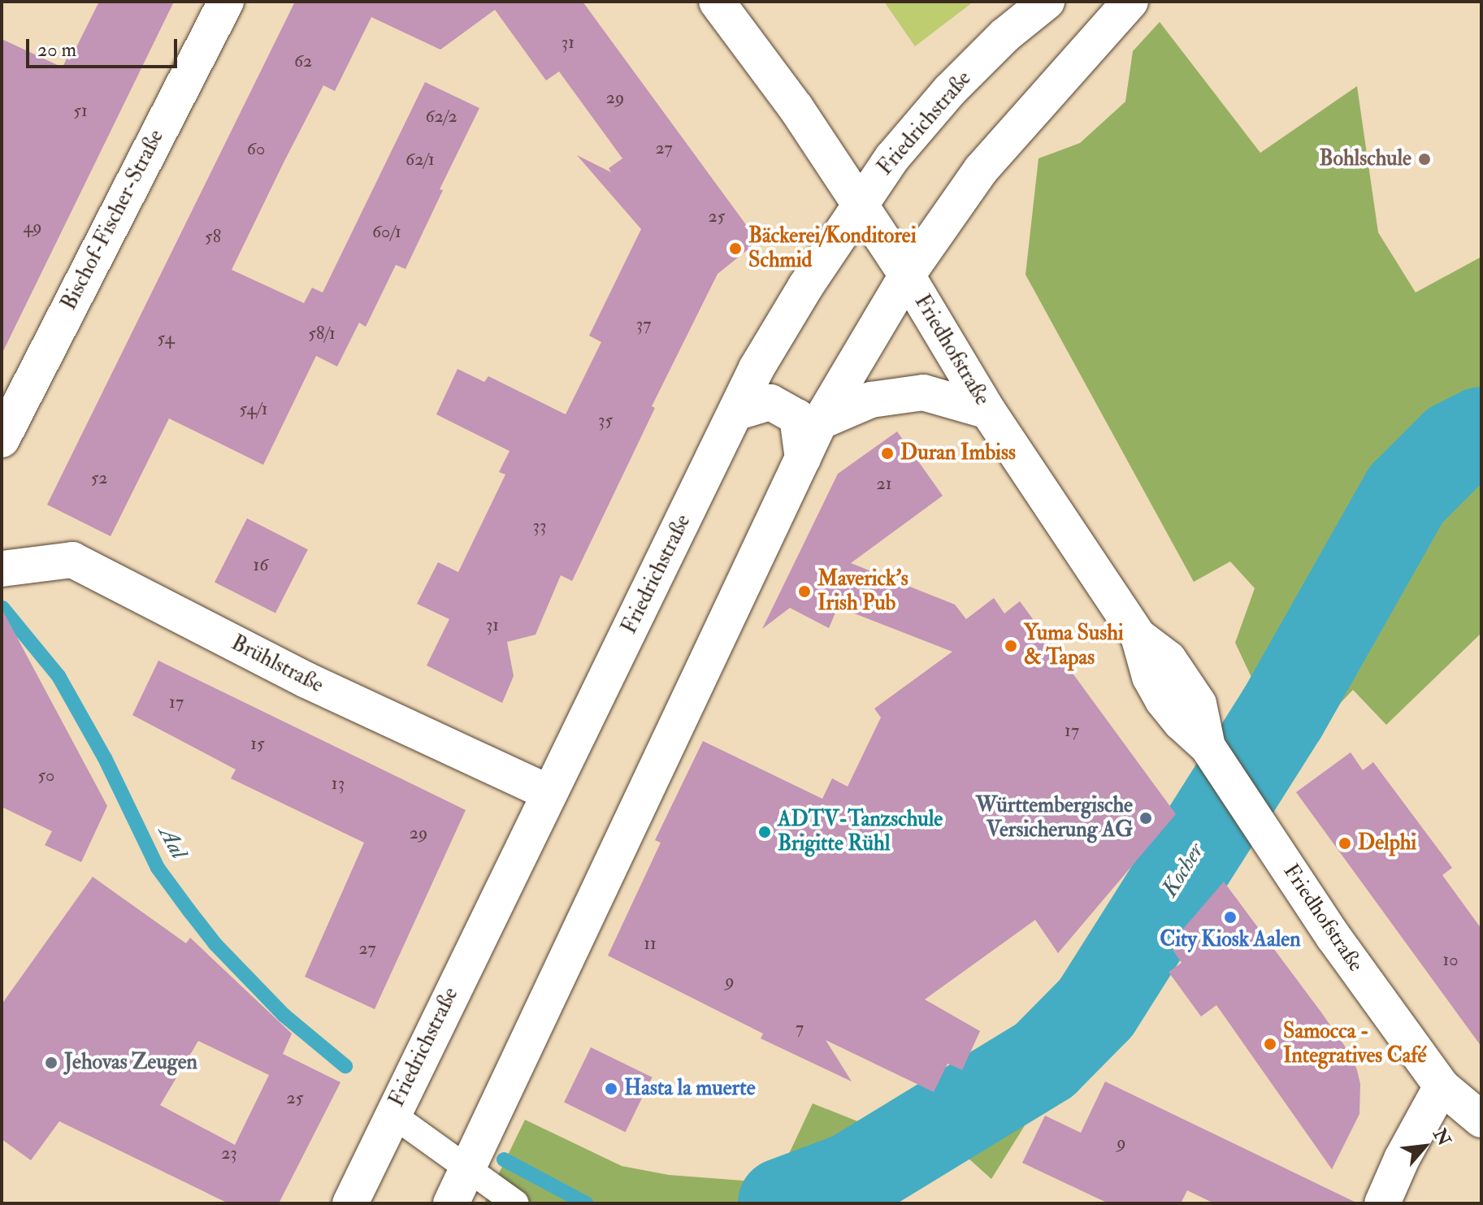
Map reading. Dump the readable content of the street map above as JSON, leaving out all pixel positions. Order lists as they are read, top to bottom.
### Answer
{
  "streets": {
    "main road": [
      "Friedrichstraße",
      "Bischof-Fischer-Straße",
      "Friedhofstraße",
      "Brühlstraße"
    ]
  },
  "crossings": [
    ["Friedrichstraße", "Friedhofstraße"],
    ["Friedrichstraße", "Brühlstraße"]
  ],
  "water": ["Aal", "Kocher"],
  "places": [
    "Bohlschule",
    "Bäckerei/Konditorei Schmid",
    "Duran Imbiss",
    "Maverick's Irish Pub",
    "Yuma Sushi & Tapas",
    "Württembergische Versicherung AG",
    "ADTV-Tanzschule Brigitte Rühl",
    "Delphi",
    "City Kiosk Aalen",
    "Samocca - Integratives Café",
    "Jehovas Zeugen",
    "Hasta la muerte"
  ],
  "house_numbers": [
    "31",
    "62",
    "29",
    "51",
    "62/2",
    "27",
    "60",
    "62/1",
    "25",
    "49",
    "60/1",
    "58",
    "37",
    "58/1",
    "54",
    "54/1",
    "35",
    "52",
    "21",
    "33",
    "16",
    "31",
    "17",
    "17",
    "15",
    "50",
    "13",
    "29",
    "11",
    "27",
    "10",
    "9",
    "7",
    "25",
    "9",
    "23"
  ],
  "scale_bar": "20 m",
  "north": "top right"
}
